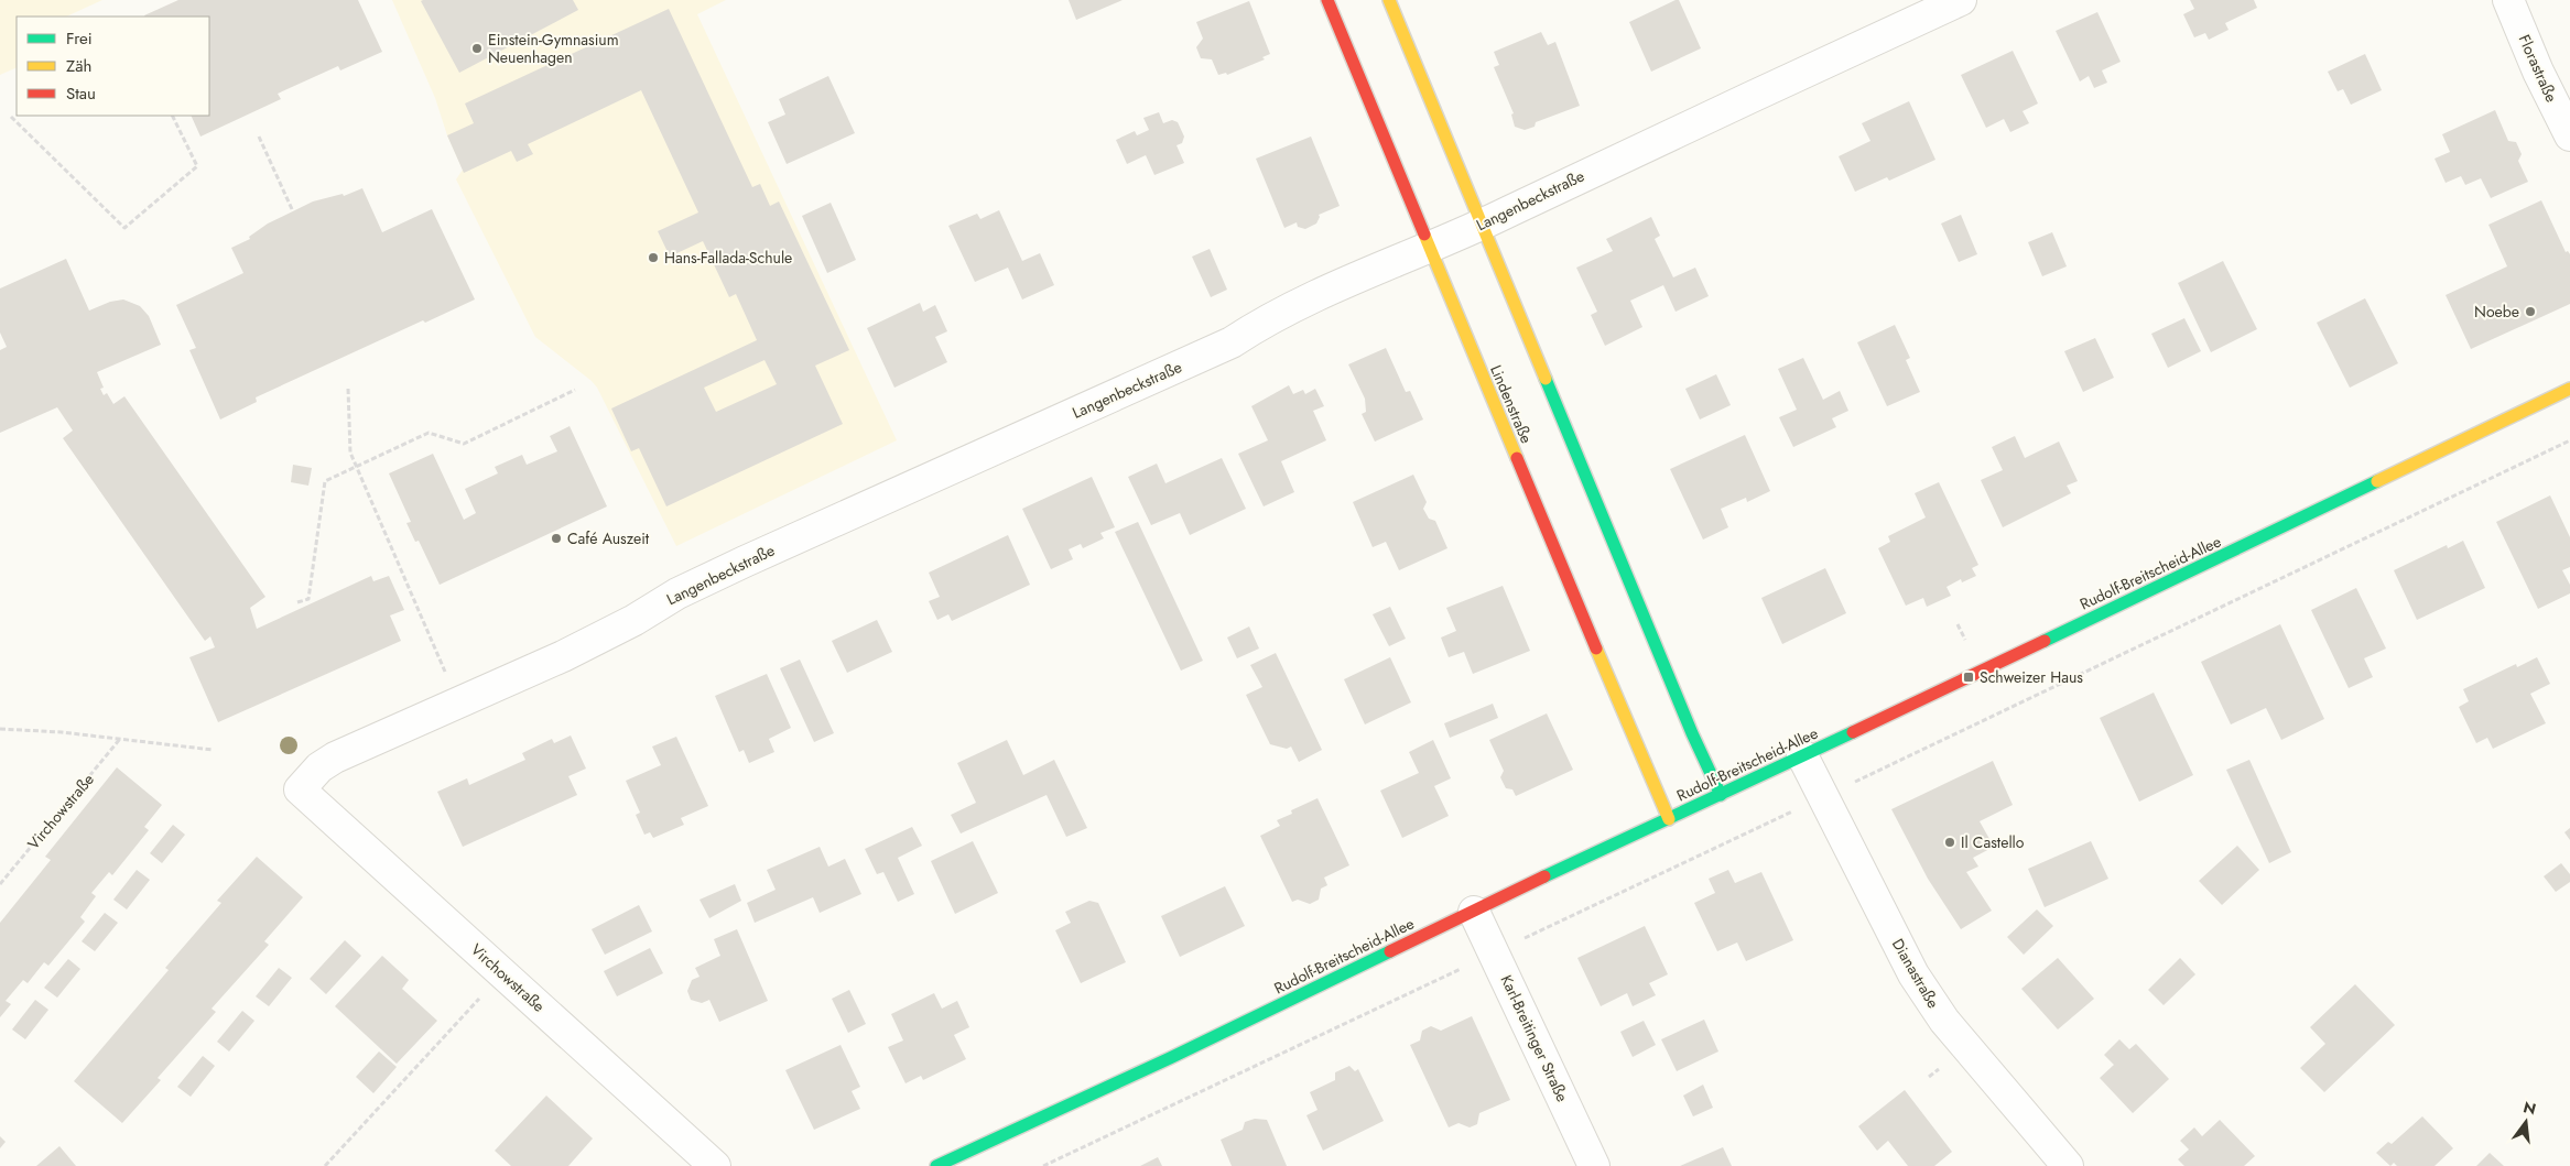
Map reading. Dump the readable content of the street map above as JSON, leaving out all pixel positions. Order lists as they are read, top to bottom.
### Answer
{
  "streets": {
    "street": [
      "Florastraße",
      "Langenbeckstraße",
      "Lindenstraße",
      "Rudolf-Breitscheid-Allee",
      "Virchowstraße",
      "Dianastraße",
      "Karl-Breitinger Straße"
    ]
  },
  "crossings": [
    ["Langenbeckstraße", "Lindenstraße"],
    ["Langenbeckstraße", "Virchowstraße"],
    ["Lindenstraße", "Rudolf-Breitscheid-Allee"],
    ["Rudolf-Breitscheid-Allee", "Dianastraße"],
    ["Rudolf-Breitscheid-Allee", "Karl-Breitinger Straße"]
  ],
  "places": {
    "other": [
      "Einstein-Gymnasium Neuenhagen",
      "Hans-Fallada-Schule",
      "Noebe",
      "Café Auszeit",
      "Il Castello"
    ],
    "transit": ["Schweizer Haus"]
  },
  "legend": ["Frei", "Zäh", "Stau"],
  "north": "top"
}
